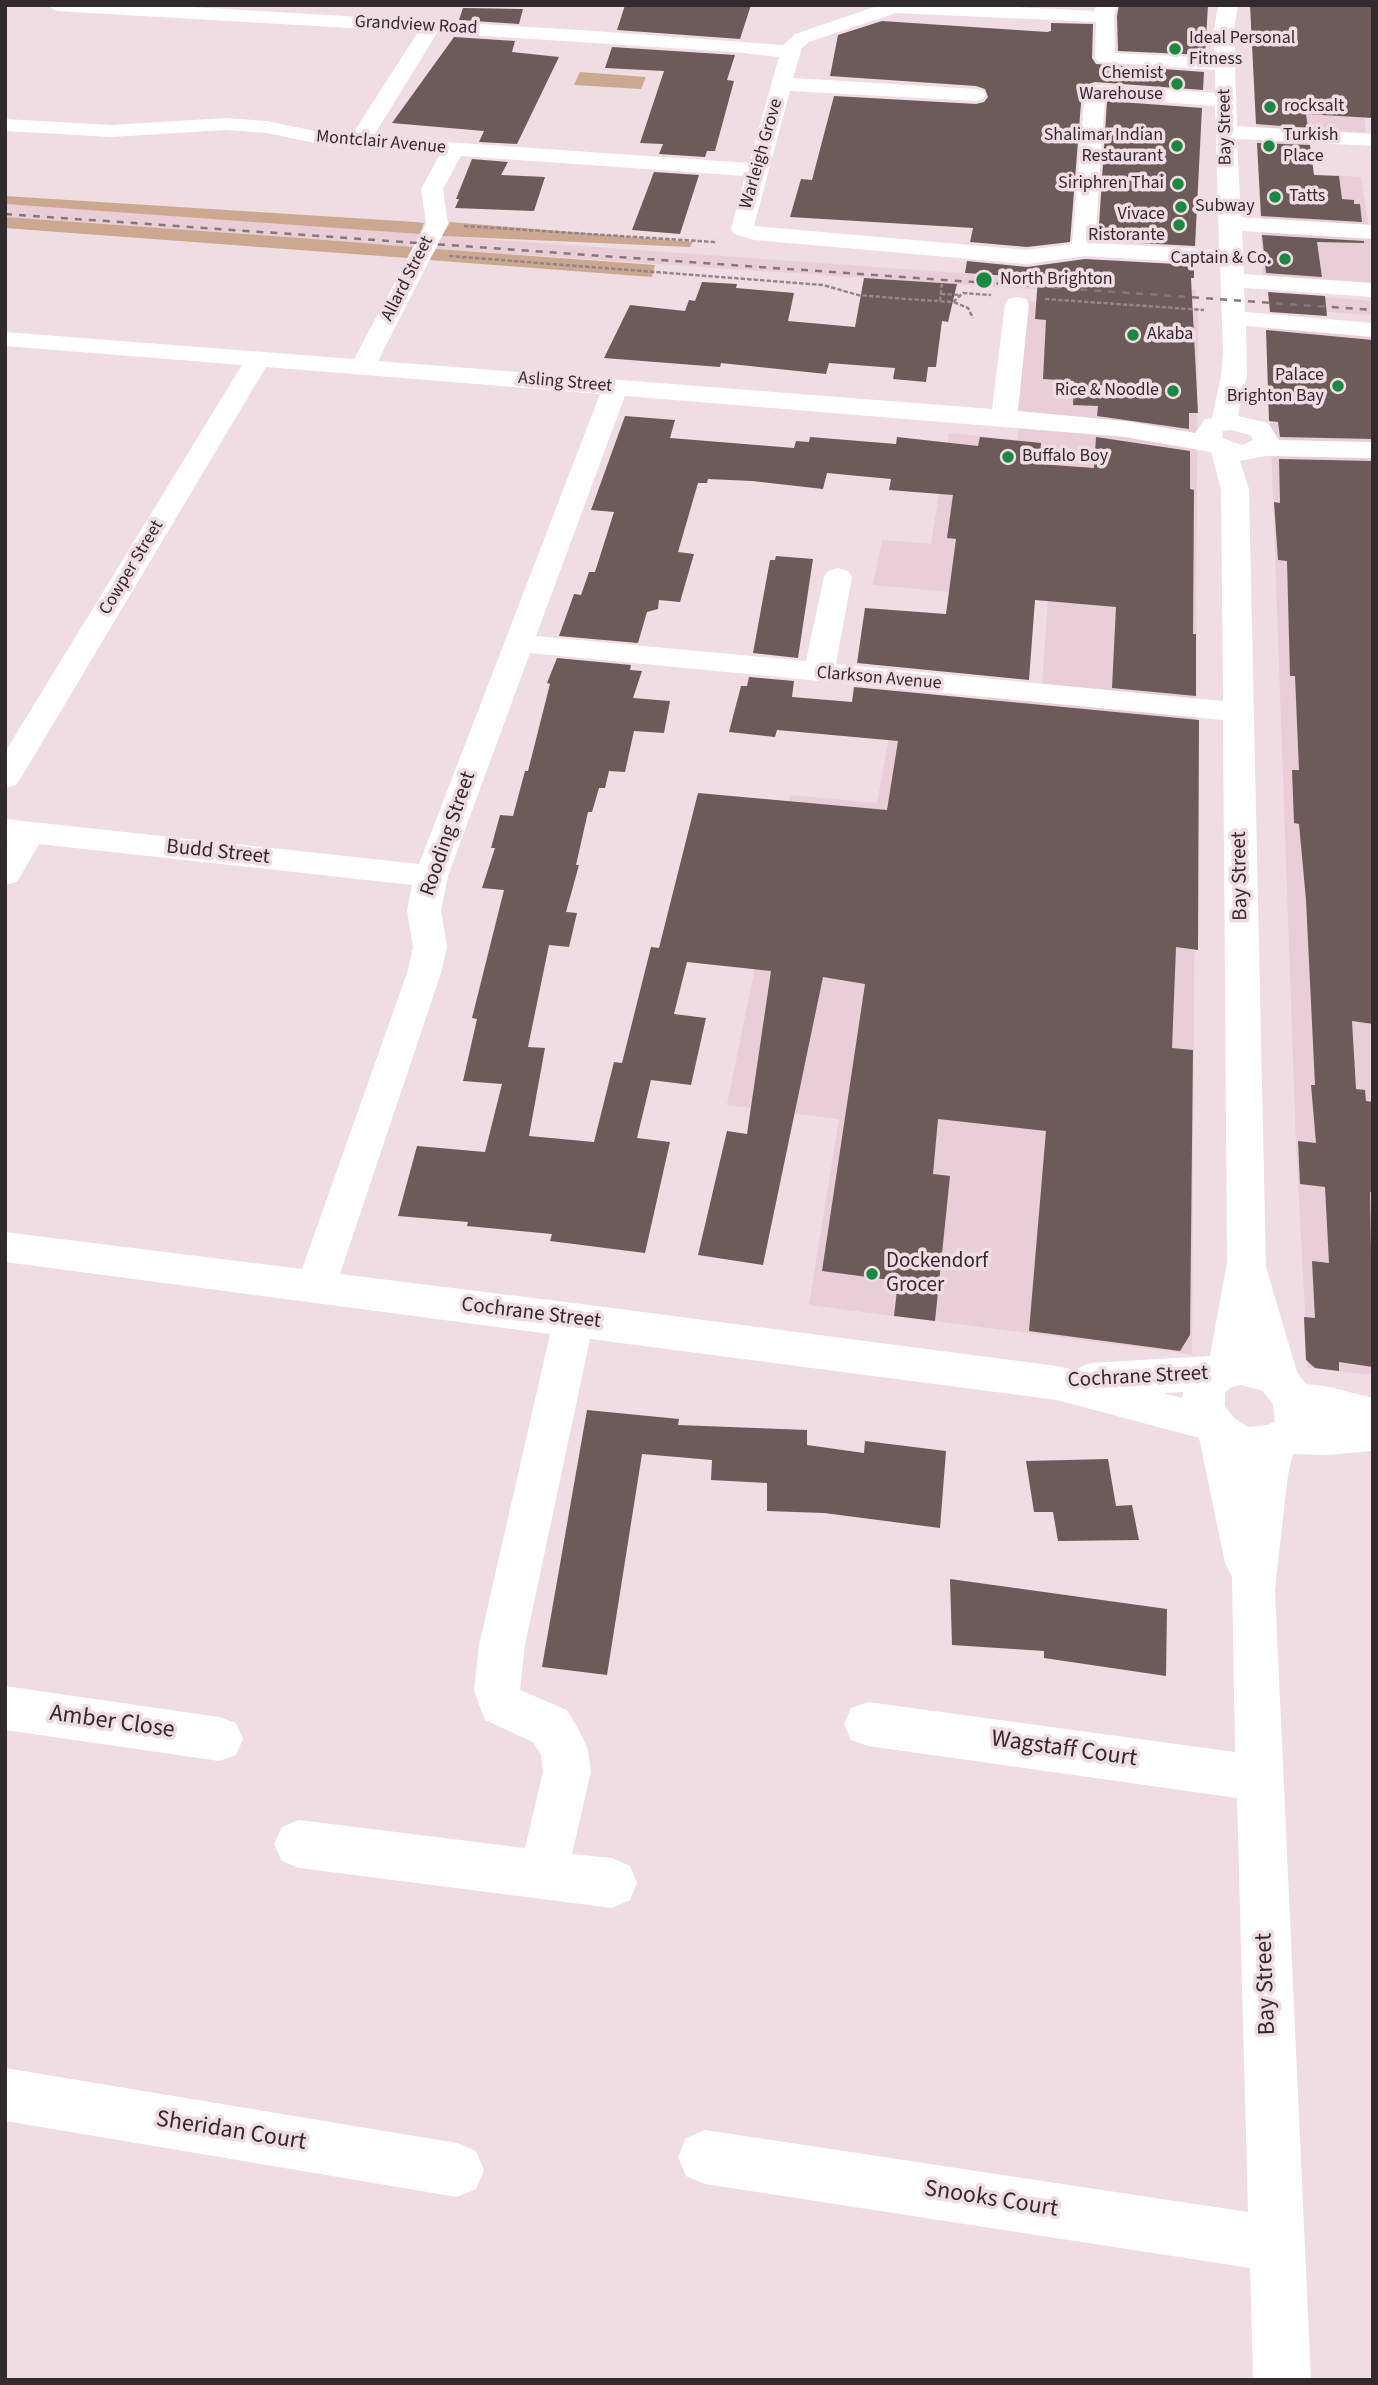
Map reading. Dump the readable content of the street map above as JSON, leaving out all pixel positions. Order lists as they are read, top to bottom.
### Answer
{
  "streets": {
    "street": [
      "Grandview Road",
      "Bay Street",
      "Montclair Avenue",
      "Warleigh Grove",
      "Allard Street",
      "Asling Street",
      "Cowper Street",
      "Clarkson Avenue",
      "Rooding Street",
      "Budd Street",
      "Cochrane Street",
      "Amber Close",
      "Wagstaff Court",
      "Sheridan Court",
      "Snooks Court"
    ]
  },
  "crossings": [
    ["Grandview Road", "Warleigh Grove"],
    ["Bay Street", "Warleigh Grove"],
    ["Bay Street", "Asling Street"],
    ["Bay Street", "Clarkson Avenue"],
    ["Bay Street", "Cochrane Street"],
    ["Bay Street", "Wagstaff Court"],
    ["Bay Street", "Snooks Court"],
    ["Montclair Avenue", "Warleigh Grove"],
    ["Montclair Avenue", "Allard Street"],
    ["Allard Street", "Asling Street"],
    ["Asling Street", "Cowper Street"],
    ["Asling Street", "Rooding Street"],
    ["Clarkson Avenue", "Rooding Street"],
    ["Rooding Street", "Budd Street"],
    ["Rooding Street", "Cochrane Street"]
  ],
  "places": [
    "Ideal Personal Fitness",
    "Chemist Warehouse",
    "rocksalt",
    "Shalimar Indian Restaurant",
    "Turkish Place",
    "Siriphren Thai",
    "Tatts",
    "Subway",
    "Vivace Ristorante",
    "Captain & Co.",
    "North Brighton",
    "Akaba",
    "Palace Brighton Bay",
    "Rice & Noodle",
    "Buffalo Boy",
    "Dockendorf Grocer"
  ]
}
